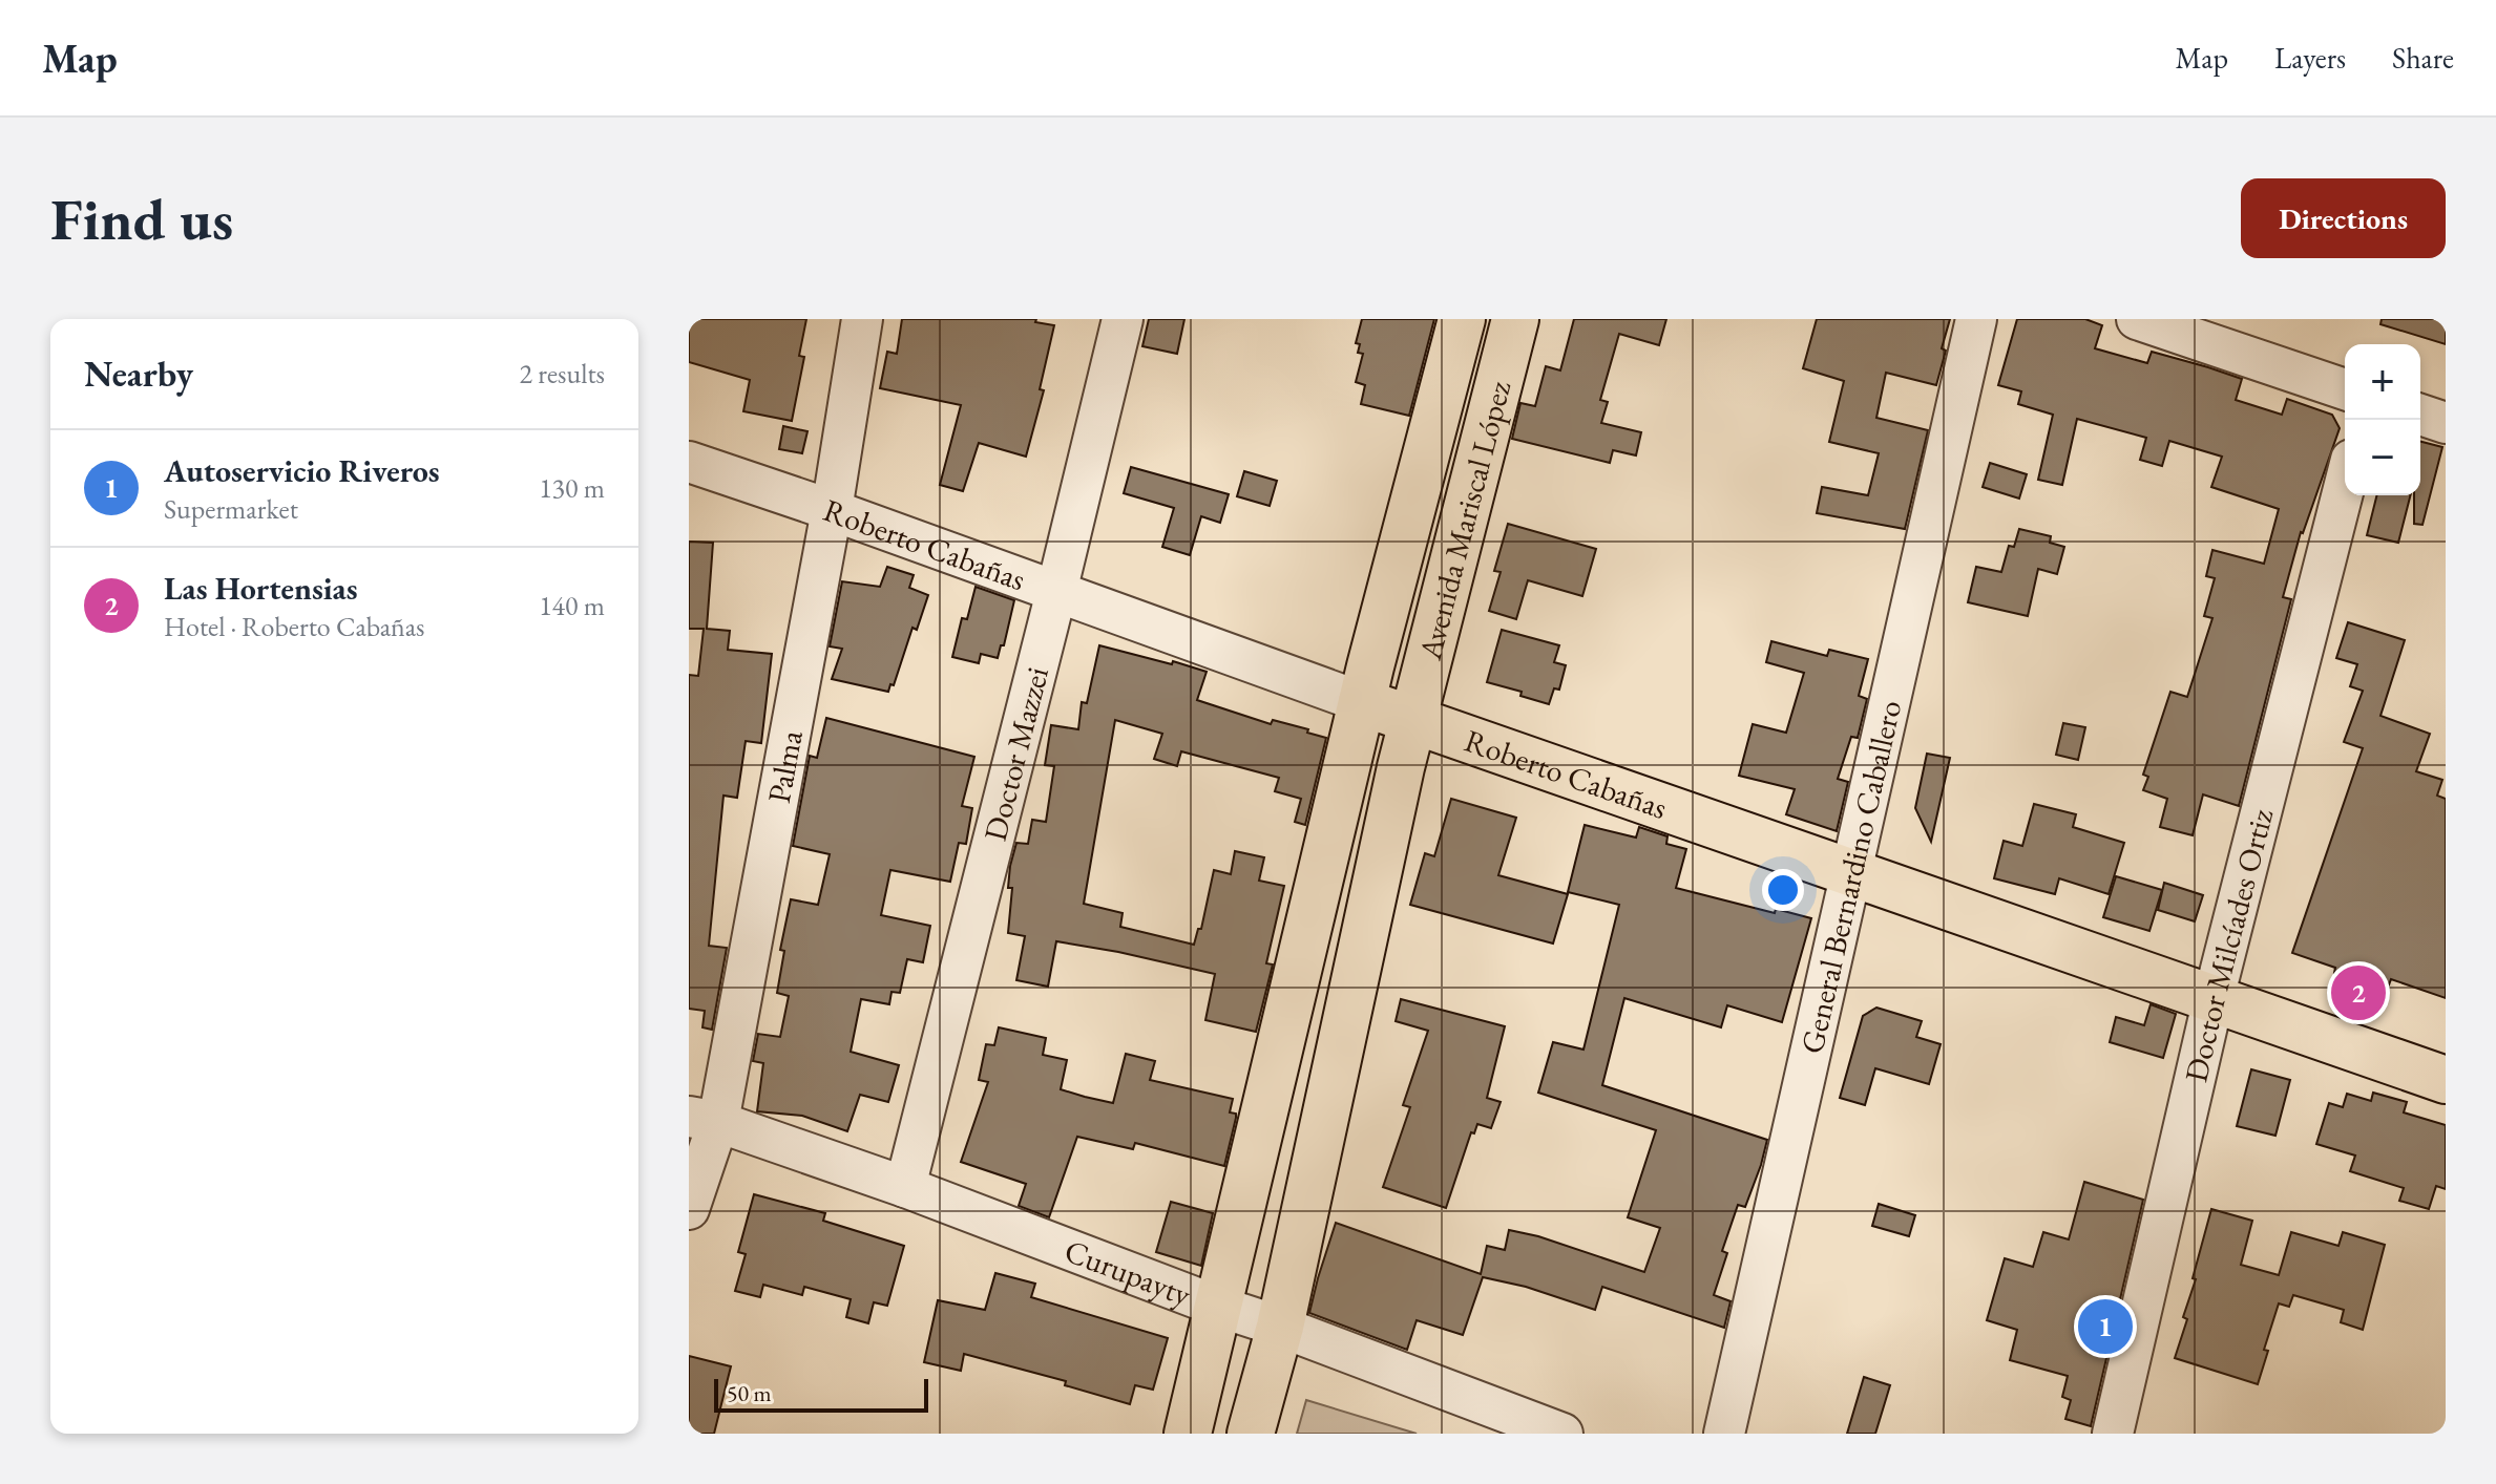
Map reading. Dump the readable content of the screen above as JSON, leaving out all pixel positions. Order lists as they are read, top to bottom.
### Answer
{
  "streets": {
    "main road": ["Avenida Mariscal López", "Roberto Cabañas"],
    "street": [
      "Doctor Mazzei",
      "Palma",
      "General Bernardino Caballero",
      "Doctor Milcíades Ortiz",
      "Curupayty"
    ]
  },
  "crossings": [
    ["Avenida Mariscal López", "Roberto Cabañas"],
    ["Avenida Mariscal López", "Curupayty"],
    ["Roberto Cabañas", "Doctor Mazzei"],
    ["Roberto Cabañas", "Palma"],
    ["Roberto Cabañas", "General Bernardino Caballero"],
    ["Roberto Cabañas", "Doctor Milcíades Ortiz"],
    ["Doctor Mazzei", "Curupayty"],
    ["Palma", "Curupayty"]
  ],
  "scale_bar": "50 m",
  "page": {
    "header": "Map",
    "nav": ["Map", "Layers", "Share"],
    "buttons": "Directions",
    "title": "Find us",
    "heading": ["Nearby", "2 results"],
    "map_buttons": ["+", "−"],
    "list": [
      {
        "mark": "1",
        "name": "Autoservicio Riveros",
        "note": "Supermarket",
        "value": "130 m"
      },
      {
        "mark": "2",
        "name": "Las Hortensias",
        "note": "Hotel · Roberto Cabañas",
        "value": "140 m"
      }
    ],
    "pins": ["2", "1"],
    "scale": "50 m"
  }
}
